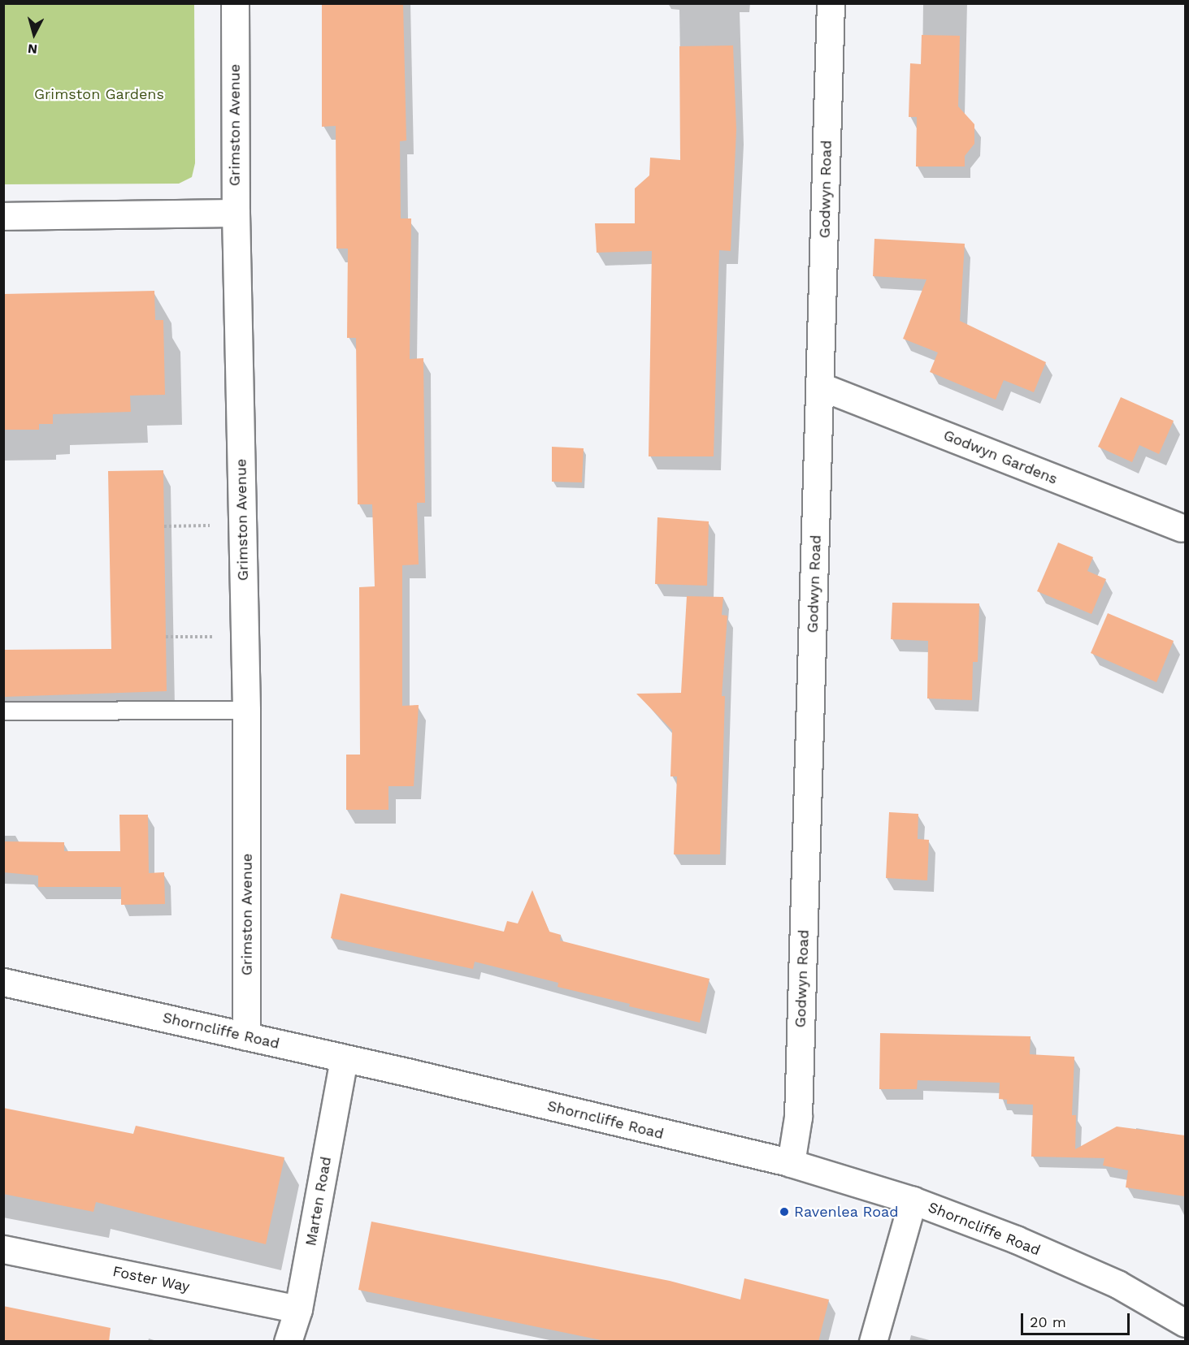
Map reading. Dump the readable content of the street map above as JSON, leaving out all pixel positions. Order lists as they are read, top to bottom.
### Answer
{
  "streets": {
    "street": [
      "Grimston Avenue",
      "Godwyn Road",
      "Godwyn Gardens",
      "Shorncliffe Road",
      "Marten Road",
      "Foster Way"
    ]
  },
  "crossings": [
    ["Grimston Avenue", "Shorncliffe Road"],
    ["Godwyn Road", "Godwyn Gardens"],
    ["Godwyn Road", "Shorncliffe Road"],
    ["Shorncliffe Road", "Marten Road"],
    ["Marten Road", "Foster Way"]
  ],
  "parks": ["Grimston Gardens"],
  "places": ["Ravenlea Road"],
  "scale_bar": "20 m",
  "north": "bottom"
}
